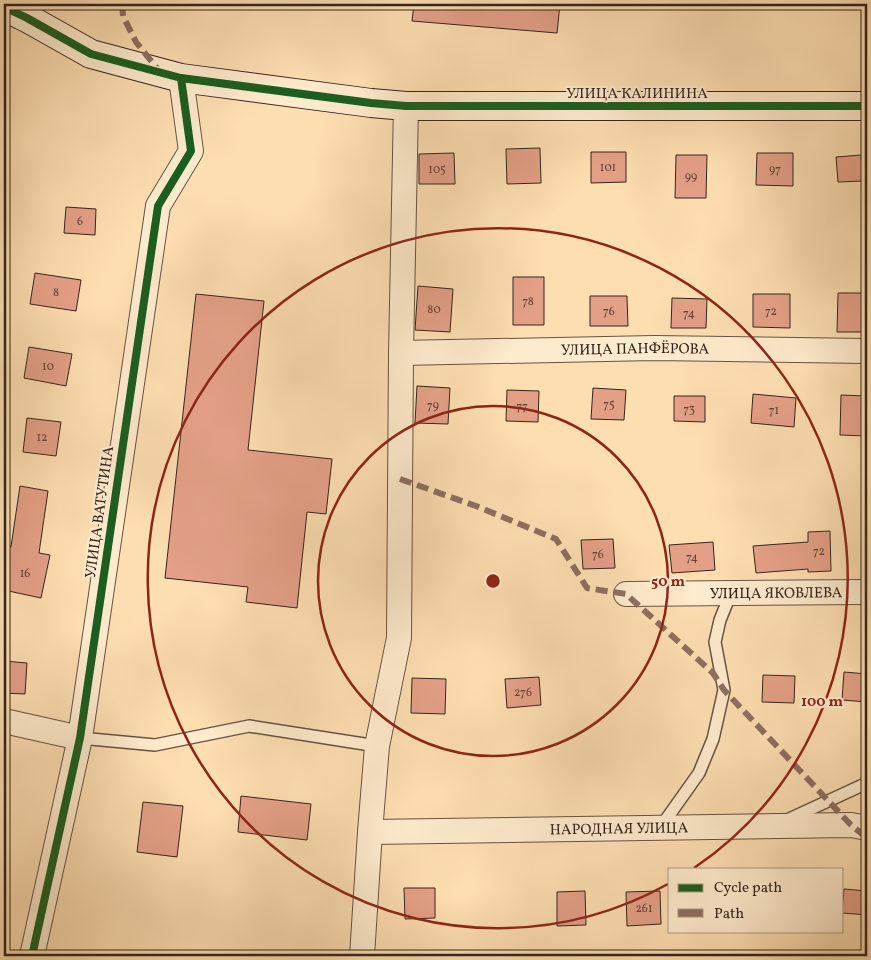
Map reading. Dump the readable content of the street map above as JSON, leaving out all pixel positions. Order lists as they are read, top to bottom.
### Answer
{
  "streets": {
    "street": [
      "УЛИЦА КАЛИНИНА",
      "УЛИЦА ПАНФЁРОВА",
      "УЛИЦА ВАТУТИНА",
      "УЛИЦА ЯКОВЛЕВА",
      "НАРОДНАЯ УЛИЦА"
    ]
  },
  "crossings": [
    ["УЛИЦА КАЛИНИНА", "УЛИЦА ВАТУТИНА"]
  ],
  "house_numbers": [
    "101",
    "105",
    "97",
    "99",
    "6",
    "8",
    "78",
    "80",
    "76",
    "72",
    "74",
    "10",
    "75",
    "79",
    "77",
    "73",
    "71",
    "12",
    "72",
    "76",
    "74",
    "16",
    "276",
    "261"
  ],
  "legend": ["Cycle path", "Path"],
  "rings": ["50 m", "100 m"]
}
